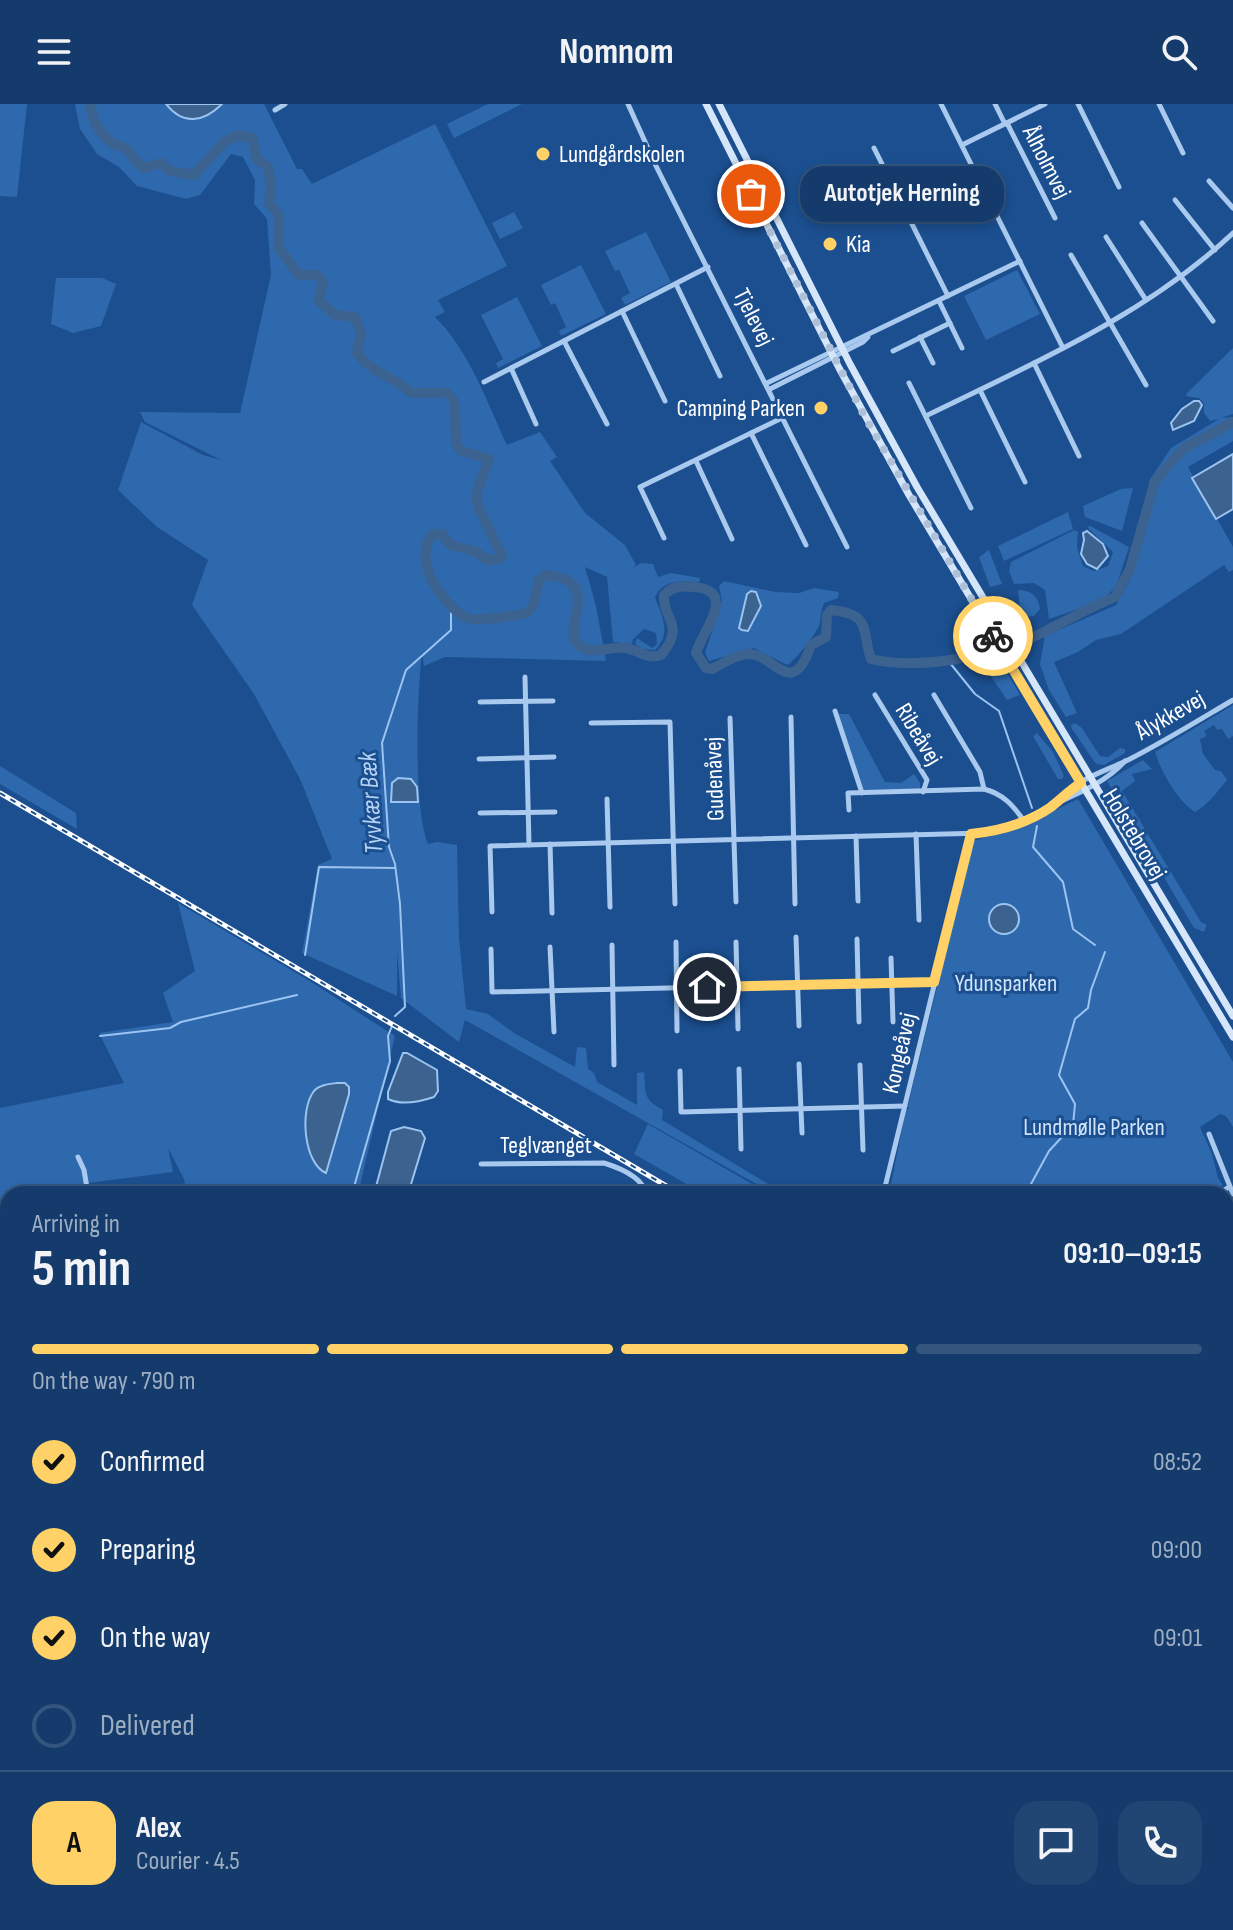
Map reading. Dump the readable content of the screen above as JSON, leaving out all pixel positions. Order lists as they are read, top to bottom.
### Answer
{
  "streets": {
    "main road": ["Holstebrovej"],
    "street": [
      "Ålholmvej",
      "Tjelevej",
      "Ålykkevej",
      "Ribeåvej",
      "Gudenåvej",
      "Kongeåvej",
      "Teglvænget"
    ]
  },
  "crossings": [
    ["Ålykkevej", "Gudenåvej"],
    ["Ålykkevej", "Holstebrovej"],
    ["Gudenåvej", "Holstebrovej"],
    ["Gudenåvej", "Kongeåvej"]
  ],
  "water": ["Tyvkær Bæk"],
  "parks": ["Ydunsparken", "Lundmølle Parken"],
  "places": [
    "Lundgårdskolen",
    "Autotjek Herning",
    "Kia",
    "Camping Parken"
  ],
  "page": {
    "header": "Nomnom",
    "bubble": "Autotjek Herning",
    "heading": ["5 min", "Arriving in", "09:10–09:15"],
    "panel": ["Alex", "Courier · 4.5"],
    "bar": "On the way · 790 m",
    "list": [
      ["Confirmed", "08:52"],
      ["Preparing", "09:00"],
      ["On the way", "09:01"],
      "Delivered"
    ],
    "round": "A"
  }
}
